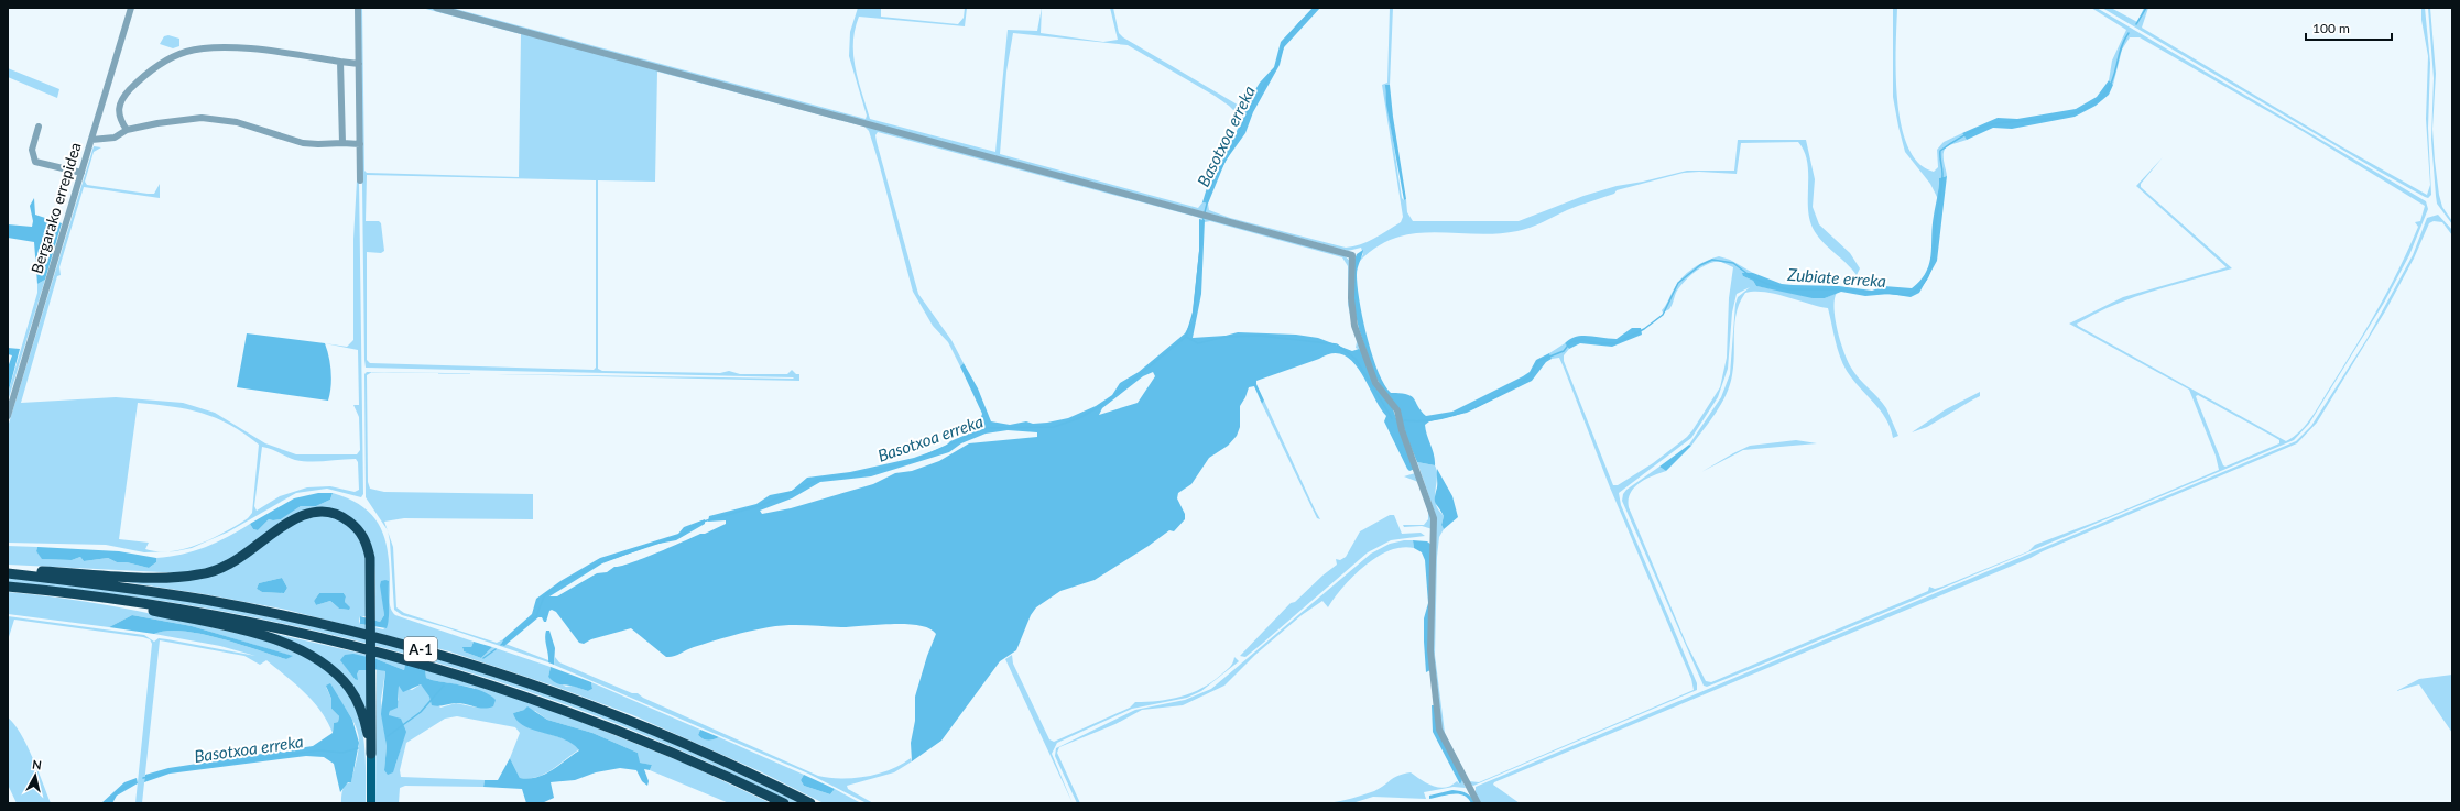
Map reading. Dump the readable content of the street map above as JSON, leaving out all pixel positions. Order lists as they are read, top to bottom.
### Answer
{
  "streets": {
    "highway": ["A-1"],
    "street": ["Bergarako errepidea"]
  },
  "water": ["Basotxoa erreka", "Zubiate erreka"],
  "scale_bar": "100 m",
  "north": "top"
}
